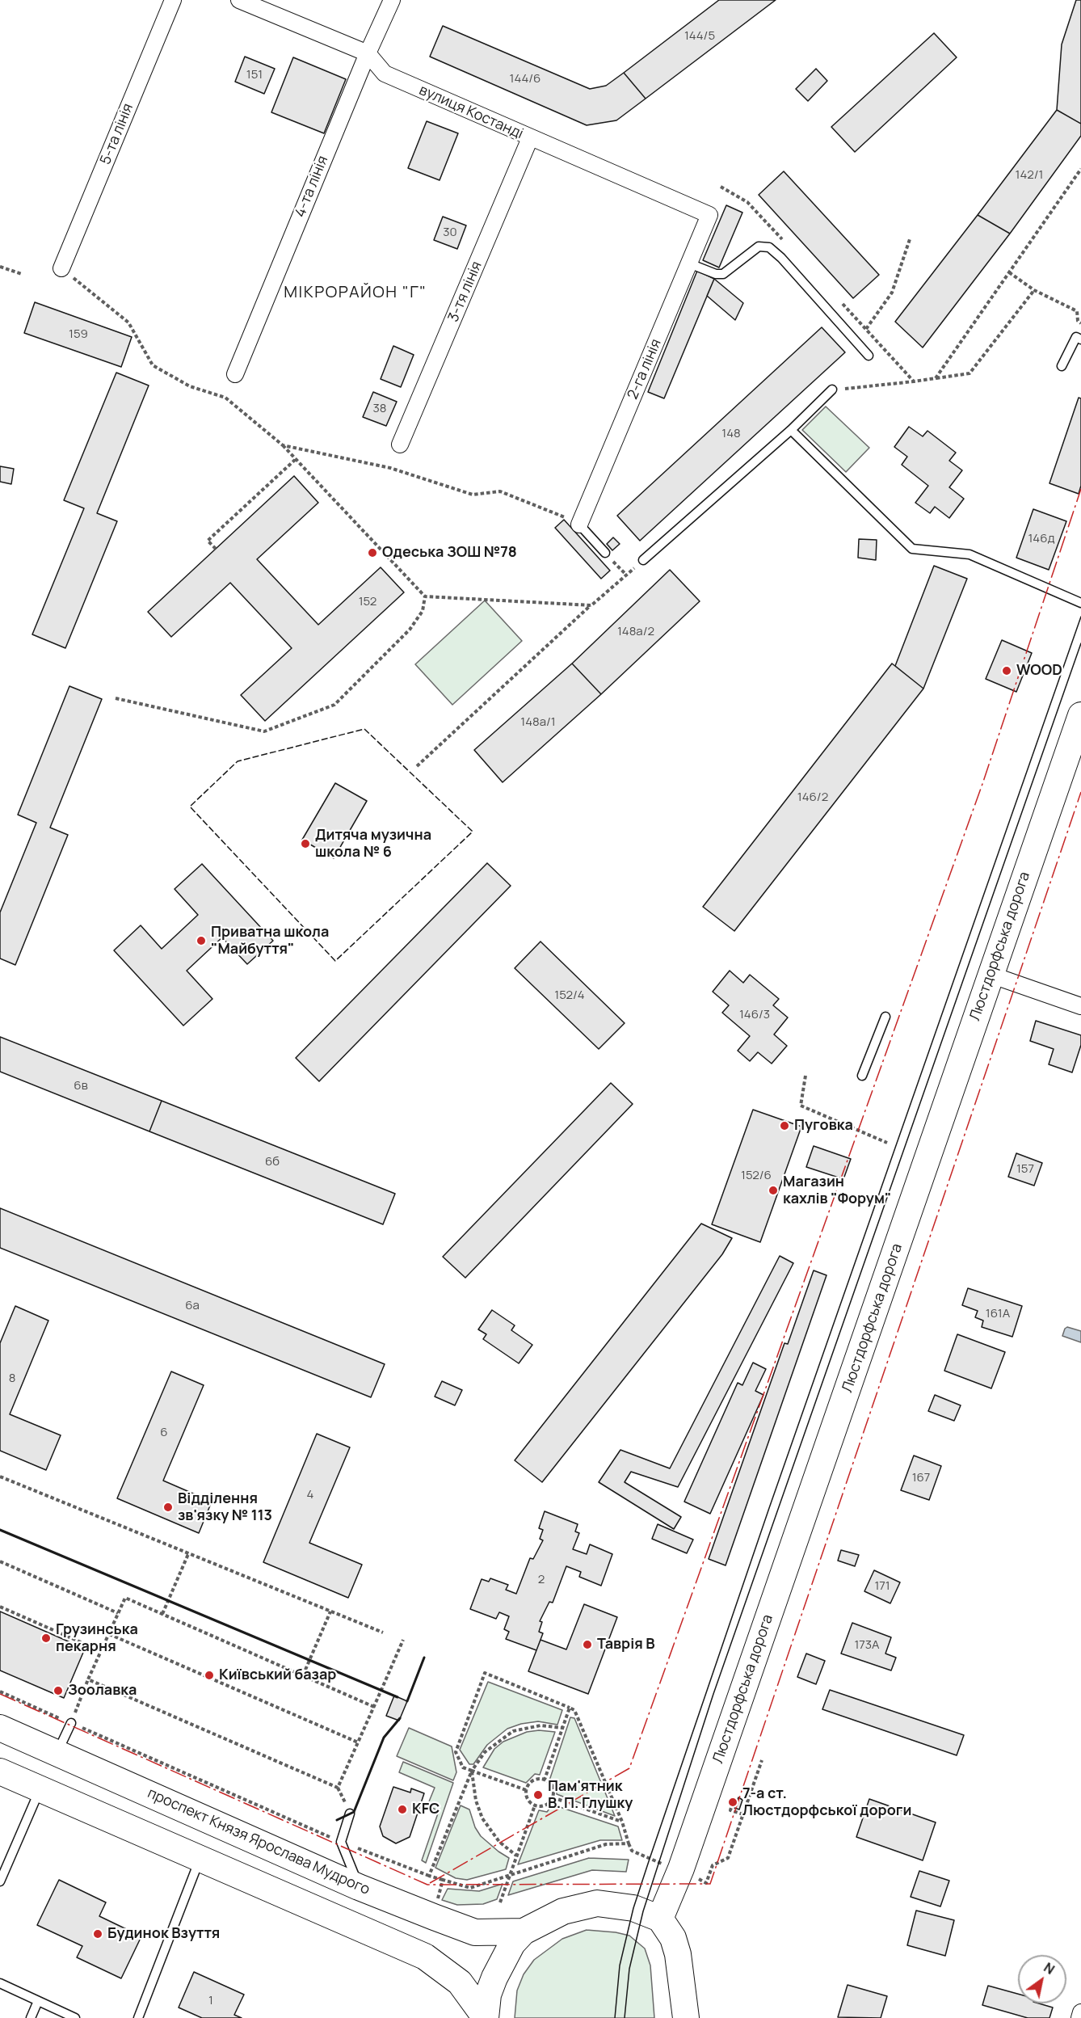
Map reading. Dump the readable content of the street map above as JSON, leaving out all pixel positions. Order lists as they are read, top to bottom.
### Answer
{
  "streets": {
    "main road": ["Люстдорфська дорога", "проспект Князя Ярослава Мудрого"],
    "street": [
      "вулиця Костанді",
      "5-та лінія",
      "4-та лінія",
      "3-тя лінія",
      "2-га лінія"
    ]
  },
  "crossings": [
    ["вулиця Костанді", "4-та лінія"],
    ["вулиця Костанді", "3-тя лінія"],
    ["вулиця Костанді", "2-га лінія"]
  ],
  "districts": ["МІКРОРАЙОН \"Г\""],
  "places": [
    "Одеська ЗОШ №78",
    "WOOD",
    "Дитяча музична школа № 6",
    "Приватна школа \"Майбуття\"",
    "Пуговка",
    "Магазин кахлів \"Форум\"",
    "Відділення зв'язку № 113",
    "Грузинська пекарня",
    "Таврія В",
    "Київський базар",
    "Зоолавка",
    "Пам'ятник В. П. Глушку",
    "7-а ст. Люстдорфської дороги",
    "KFC",
    "Будинок Взуття"
  ],
  "house_numbers": [
    "144/5",
    "151",
    "144/6",
    "142/1",
    "30",
    "159",
    "38",
    "148",
    "146д",
    "152",
    "148а/2",
    "148а/1",
    "146/2",
    "152/4",
    "146/3",
    "6в",
    "6б",
    "157",
    "152/6",
    "6а",
    "161А",
    "8",
    "6",
    "167",
    "4",
    "2",
    "171",
    "173А",
    "1"
  ],
  "north": "top right"
}
